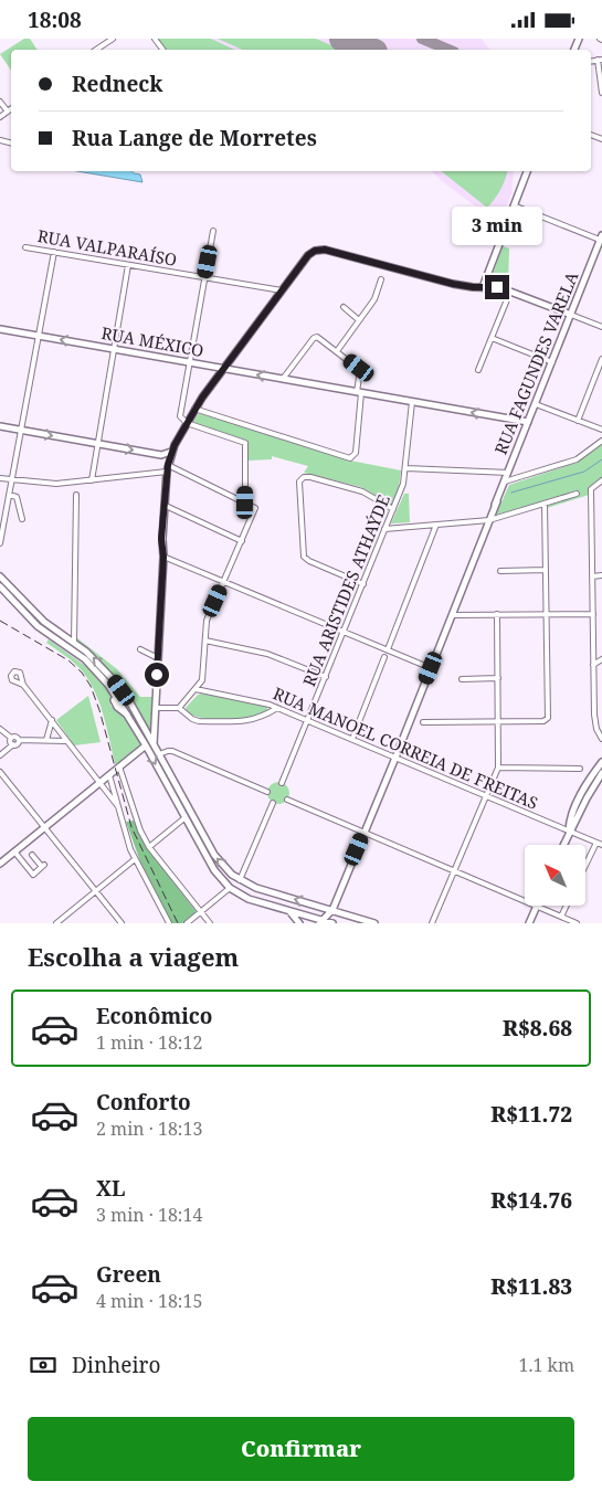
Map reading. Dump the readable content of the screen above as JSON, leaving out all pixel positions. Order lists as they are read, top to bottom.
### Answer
{
  "streets": {
    "main road": ["RUA MÉXICO", "RUA FAGUNDES VARELA"],
    "street": ["RUA VALPARAÍSO", "RUA ARISTIDES ATHAÝDE", "RUA MANOEL CORREIA DE FREITAS"]
  },
  "crossings": [
    ["RUA MÉXICO", "RUA FAGUNDES VARELA"],
    ["RUA MÉXICO", "RUA ARISTIDES ATHAÝDE"],
    ["RUA FAGUNDES VARELA", "RUA MANOEL CORREIA DE FREITAS"],
    ["RUA ARISTIDES ATHAÝDE", "RUA MANOEL CORREIA DE FREITAS"]
  ],
  "one_way": ["RUA MÉXICO"],
  "north": "top left",
  "page": {
    "status": "18:08",
    "banner": ["Redneck", "Rua Lange de Morretes"],
    "bubble": "3 min",
    "heading": "Escolha a viagem",
    "list": [
      {
        "name": "Econômico",
        "note": "1 min · 18:12",
        "value": "R$8.68"
      },
      {
        "name": "Conforto",
        "note": "2 min · 18:13",
        "value": "R$11.72"
      },
      {
        "name": "XL",
        "note": "3 min · 18:14",
        "value": "R$14.76"
      },
      {
        "name": "Green",
        "note": "4 min · 18:15",
        "value": "R$11.83"
      }
    ],
    "pay": ["Dinheiro", "1.1 km"],
    "buttons": "Confirmar"
  }
}
